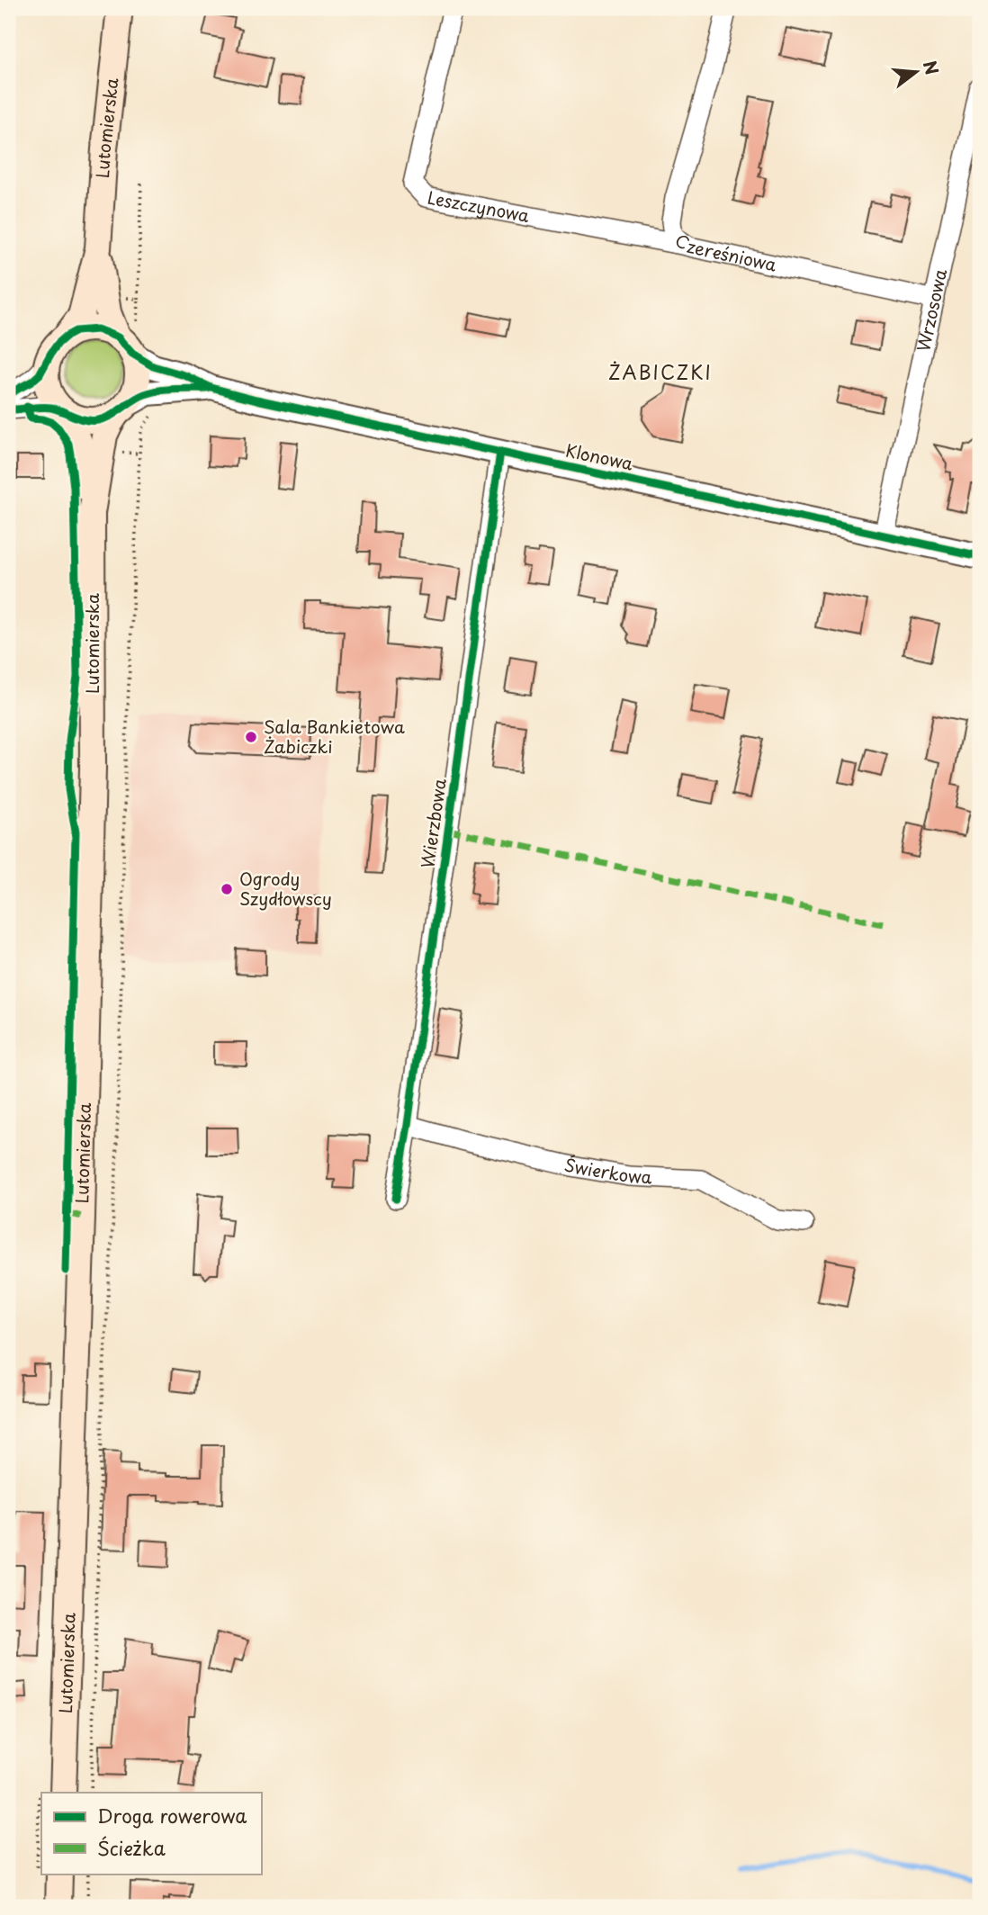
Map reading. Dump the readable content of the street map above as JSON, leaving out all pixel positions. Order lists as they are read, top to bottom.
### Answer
{
  "streets": {
    "main road": ["Lutomierska"],
    "street": [
      "Leszczynowa",
      "Czereśniowa",
      "Wrzosowa",
      "Klonowa",
      "Wierzbowa",
      "Świerkowa"
    ]
  },
  "crossings": [
    ["Lutomierska", "Klonowa"],
    ["Leszczynowa", "Czereśniowa"],
    ["Czereśniowa", "Wrzosowa"],
    ["Wrzosowa", "Klonowa"],
    ["Klonowa", "Wierzbowa"],
    ["Wierzbowa", "Świerkowa"]
  ],
  "districts": ["ŻABICZKI"],
  "places": ["Sala Bankietowa Żabiczki", "Ogrody Szydłowscy"],
  "legend": ["Droga rowerowa", "Ścieżka"],
  "north": "right"
}
